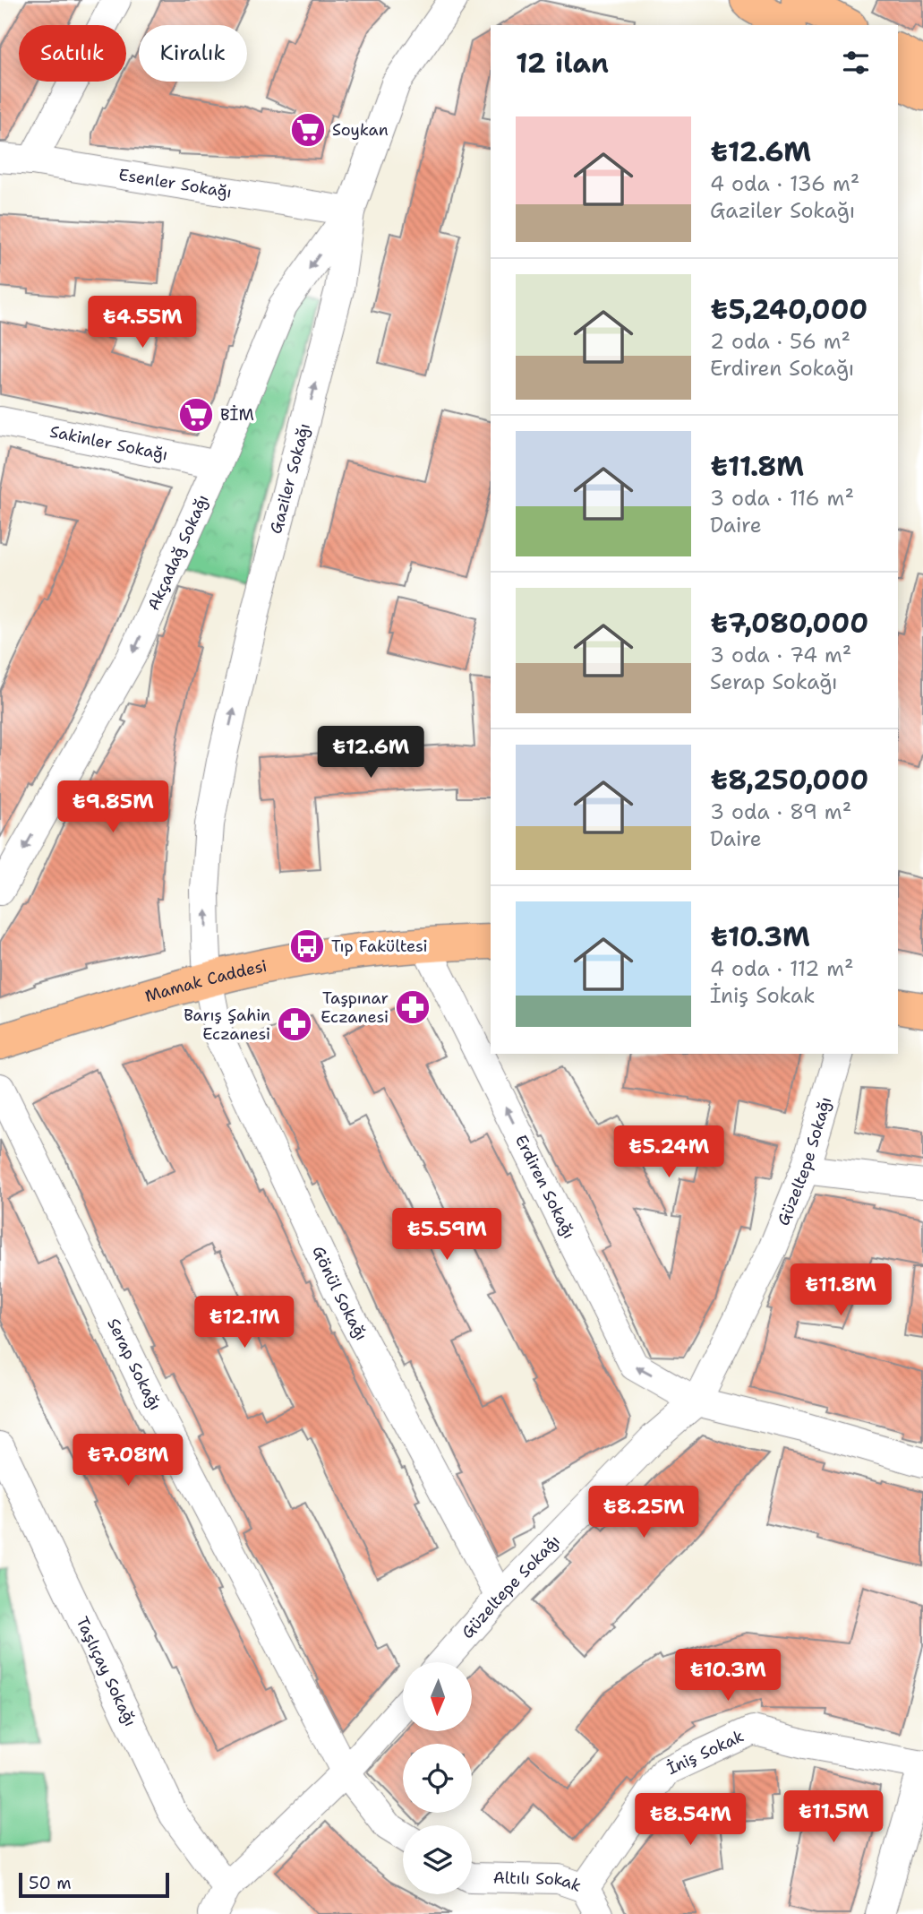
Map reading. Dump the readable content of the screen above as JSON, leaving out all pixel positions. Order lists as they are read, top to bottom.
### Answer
{
  "streets": {
    "main road": ["Mamak Caddesi"],
    "street": [
      "Esenler Sokağı",
      "Sakinler Sokağı",
      "Gaziler Sokağı",
      "Akçadağ Sokağı",
      "Güzeltepe Sokağı",
      "Erdiren Sokağı",
      "Gönül Sokağı",
      "Serap Sokağı",
      "Taşlıçay Sokağı",
      "İniş Sokak",
      "Altılı Sokak"
    ]
  },
  "crossings": [
    ["Esenler Sokağı", "Gaziler Sokağı"],
    ["Esenler Sokağı", "Akçadağ Sokağı"],
    ["Sakinler Sokağı", "Akçadağ Sokağı"],
    ["Gaziler Sokağı", "Akçadağ Sokağı"],
    ["Gaziler Sokağı", "Mamak Caddesi"],
    ["Gaziler Sokağı", "Gönül Sokağı"],
    ["Mamak Caddesi", "Erdiren Sokağı"],
    ["Mamak Caddesi", "Gönül Sokağı"],
    ["Güzeltepe Sokağı", "Erdiren Sokağı"],
    ["Güzeltepe Sokağı", "Gönül Sokağı"],
    ["İniş Sokak", "Altılı Sokak"]
  ],
  "one_way": ["Gaziler Sokağı", "Akçadağ Sokağı", "Erdiren Sokağı"],
  "places": {
    "supermarket": ["Soykan", "BİM"],
    "bus stop": ["Tıp Fakültesi"],
    "pharmacy": ["Taşpınar Eczanesi", "Barış Şahin Eczanesi"]
  },
  "scale_bar": "50 m",
  "north": "bottom",
  "page": {
    "chip": ["Satılık", "Kiralık"],
    "heading": "12 ilan",
    "list": [
      {
        "name": "₺12.6M",
        "note": "4 oda · 136 m² · Gaziler Sokağı"
      },
      {
        "name": "₺5,240,000",
        "note": "2 oda · 56 m² · Erdiren Sokağı"
      },
      {
        "name": "₺11.8M",
        "note": "3 oda · 116 m² · Daire"
      },
      {
        "name": "₺7,080,000",
        "note": "3 oda · 74 m² · Serap Sokağı"
      },
      {
        "name": "₺8,250,000",
        "note": "3 oda · 89 m² · Daire"
      },
      {
        "name": "₺10.3M",
        "note": "4 oda · 112 m² · İniş Sokak"
      }
    ],
    "price": [
      "₺4.55M",
      "₺12.6M",
      "₺9.85M",
      "₺5.24M",
      "₺5.59M",
      "₺11.8M",
      "₺12.1M",
      "₺7.08M",
      "₺8.25M",
      "₺10.3M",
      "₺11.5M",
      "₺8.54M"
    ],
    "scale": "50 m"
  }
}
